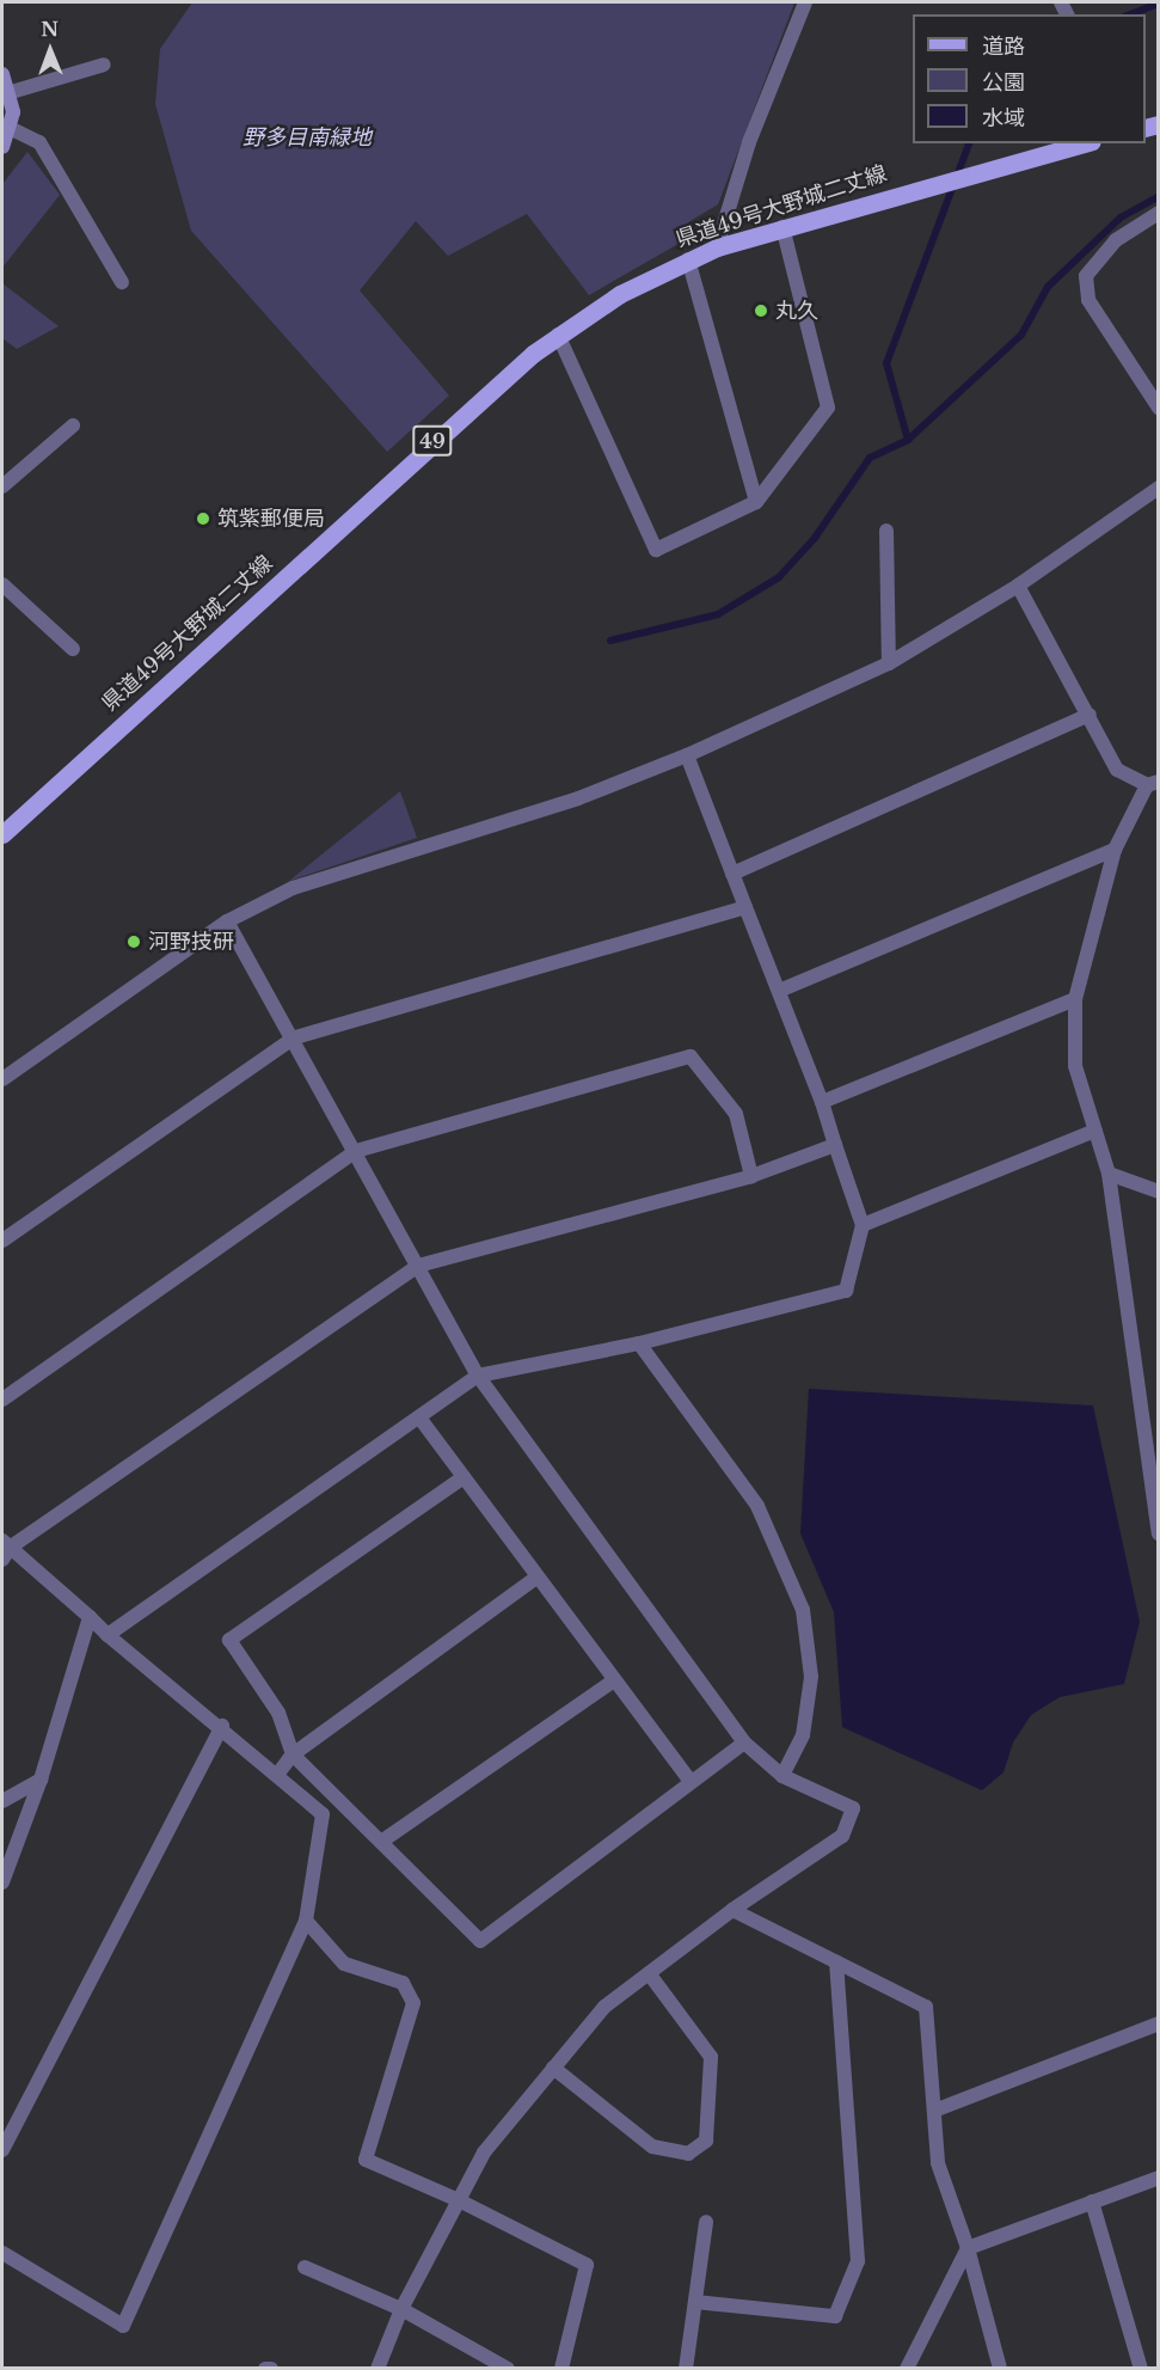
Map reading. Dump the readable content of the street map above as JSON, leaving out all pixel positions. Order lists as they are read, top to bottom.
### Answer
{
  "streets": {
    "main road": ["県道49号大野城二丈線", "49"]
  },
  "parks": ["野多目南緑地"],
  "places": ["丸久", "筑紫郵便局", "河野技研"],
  "legend": ["道路", "公園", "水域"],
  "north": "top"
}
